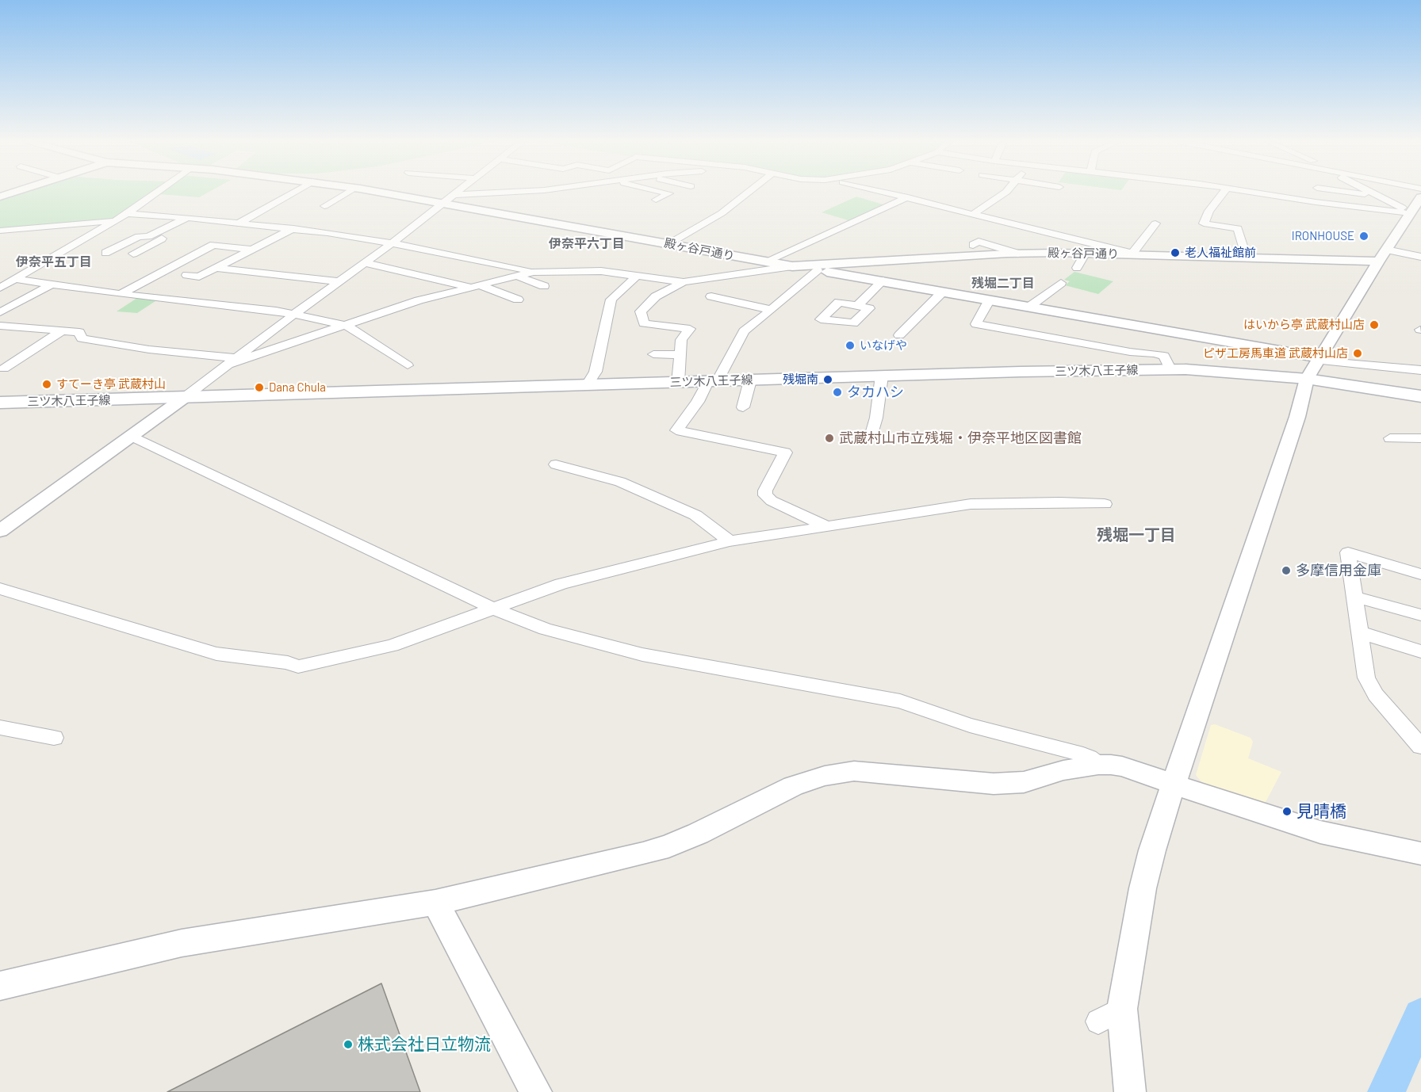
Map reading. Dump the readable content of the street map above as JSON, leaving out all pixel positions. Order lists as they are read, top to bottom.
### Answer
{
  "streets": {
    "main road": ["三ツ木八王子線"],
    "street": ["殿ヶ谷戸通り"]
  },
  "districts": [
    "伊奈平六丁目",
    "伊奈平五丁目",
    "残堀二丁目",
    "残堀一丁目"
  ],
  "places": [
    "IRONHOUSE",
    "老人福祉館前",
    "はいから亭 武蔵村山店",
    "いなげや",
    "ピザ工房馬車道 武蔵村山店",
    "残堀南",
    "すてーき亭 武蔵村山",
    "Dana Chula",
    "タカハシ",
    "武蔵村山市立残堀・伊奈平地区図書館",
    "多摩信用金庫",
    "見晴橋",
    "株式会社日立物流"
  ]
}
